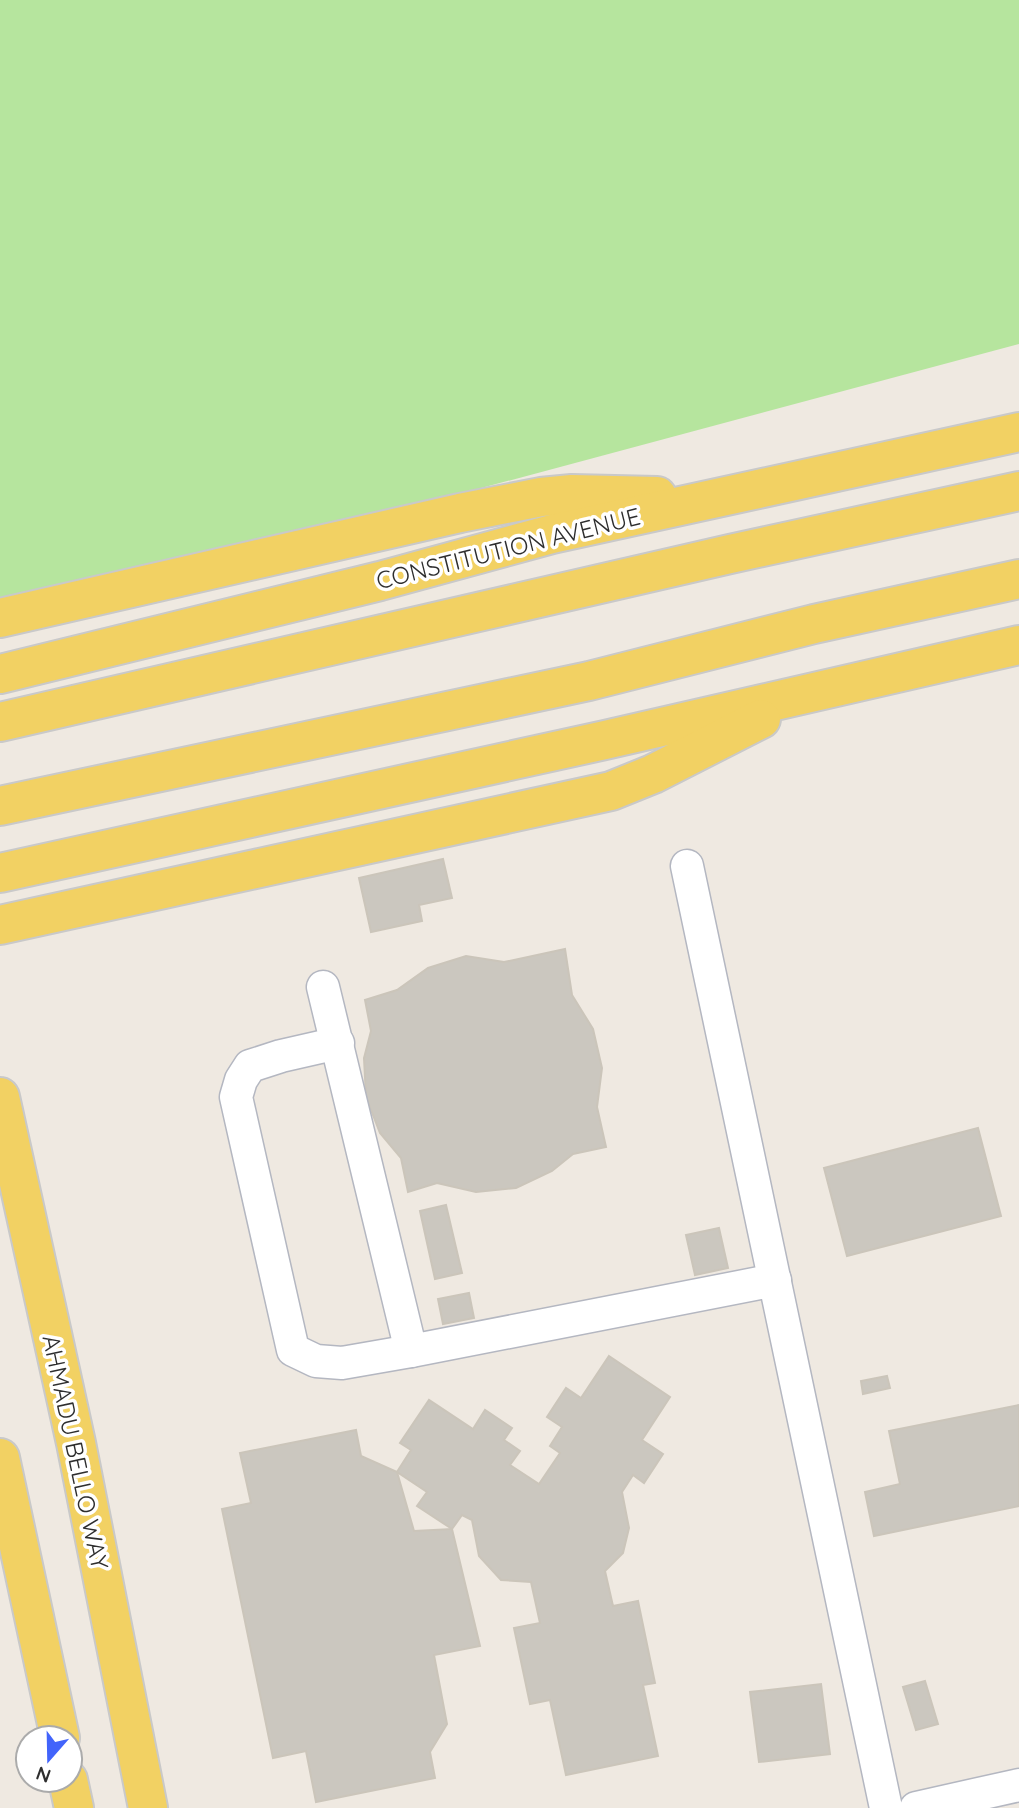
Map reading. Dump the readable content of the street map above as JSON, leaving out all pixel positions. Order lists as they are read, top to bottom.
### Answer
{
  "streets": {
    "main road": ["CONSTITUTION AVENUE", "AHMADU BELLO WAY"]
  },
  "north": "bottom"
}
